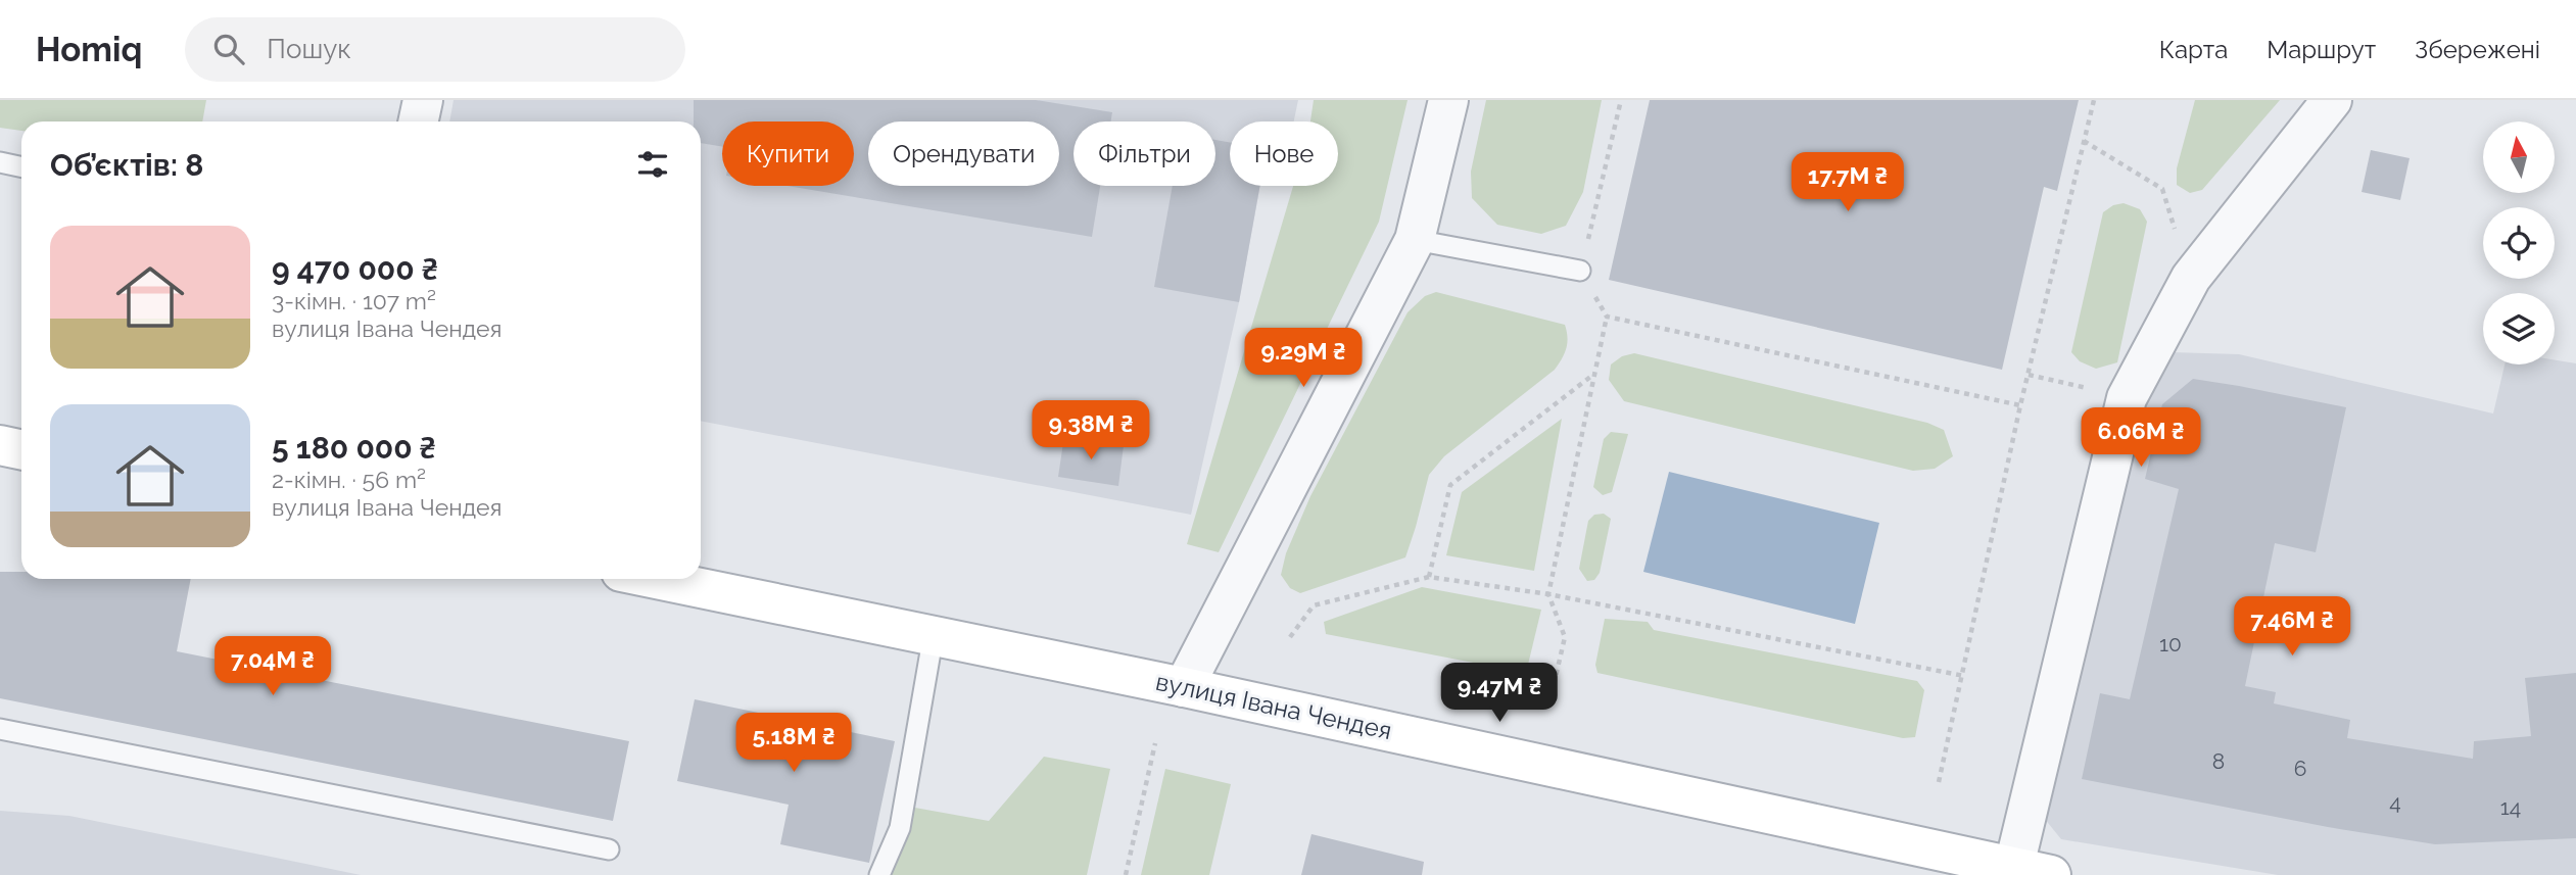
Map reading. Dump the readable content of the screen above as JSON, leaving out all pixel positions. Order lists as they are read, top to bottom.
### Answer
{
  "streets": {
    "main road": ["вулиця Івана Чендея"]
  },
  "house_numbers": [
    "10",
    "8",
    "6",
    "4",
    "14"
  ],
  "north": "top",
  "page": {
    "header": "Homiq",
    "search": "Пошук",
    "nav": ["Карта", "Маршрут", "Збережені"],
    "chip": [
      "Купити",
      "Орендувати",
      "Фільтри",
      "Нове"
    ],
    "heading": "Об’єктів: 8",
    "price": [
      "17.7M ₴",
      "9.29M ₴",
      "9.38M ₴",
      "6.06M ₴",
      "7.46M ₴",
      "7.04M ₴",
      "9.47M ₴",
      "5.18M ₴"
    ],
    "list": [
      {
        "name": "9 470 000 ₴",
        "note": "3-кімн. · 107 m² · вулиця Івана Чендея"
      },
      {
        "name": "5 180 000 ₴",
        "note": "2-кімн. · 56 m² · вулиця Івана Чендея"
      }
    ]
  }
}
